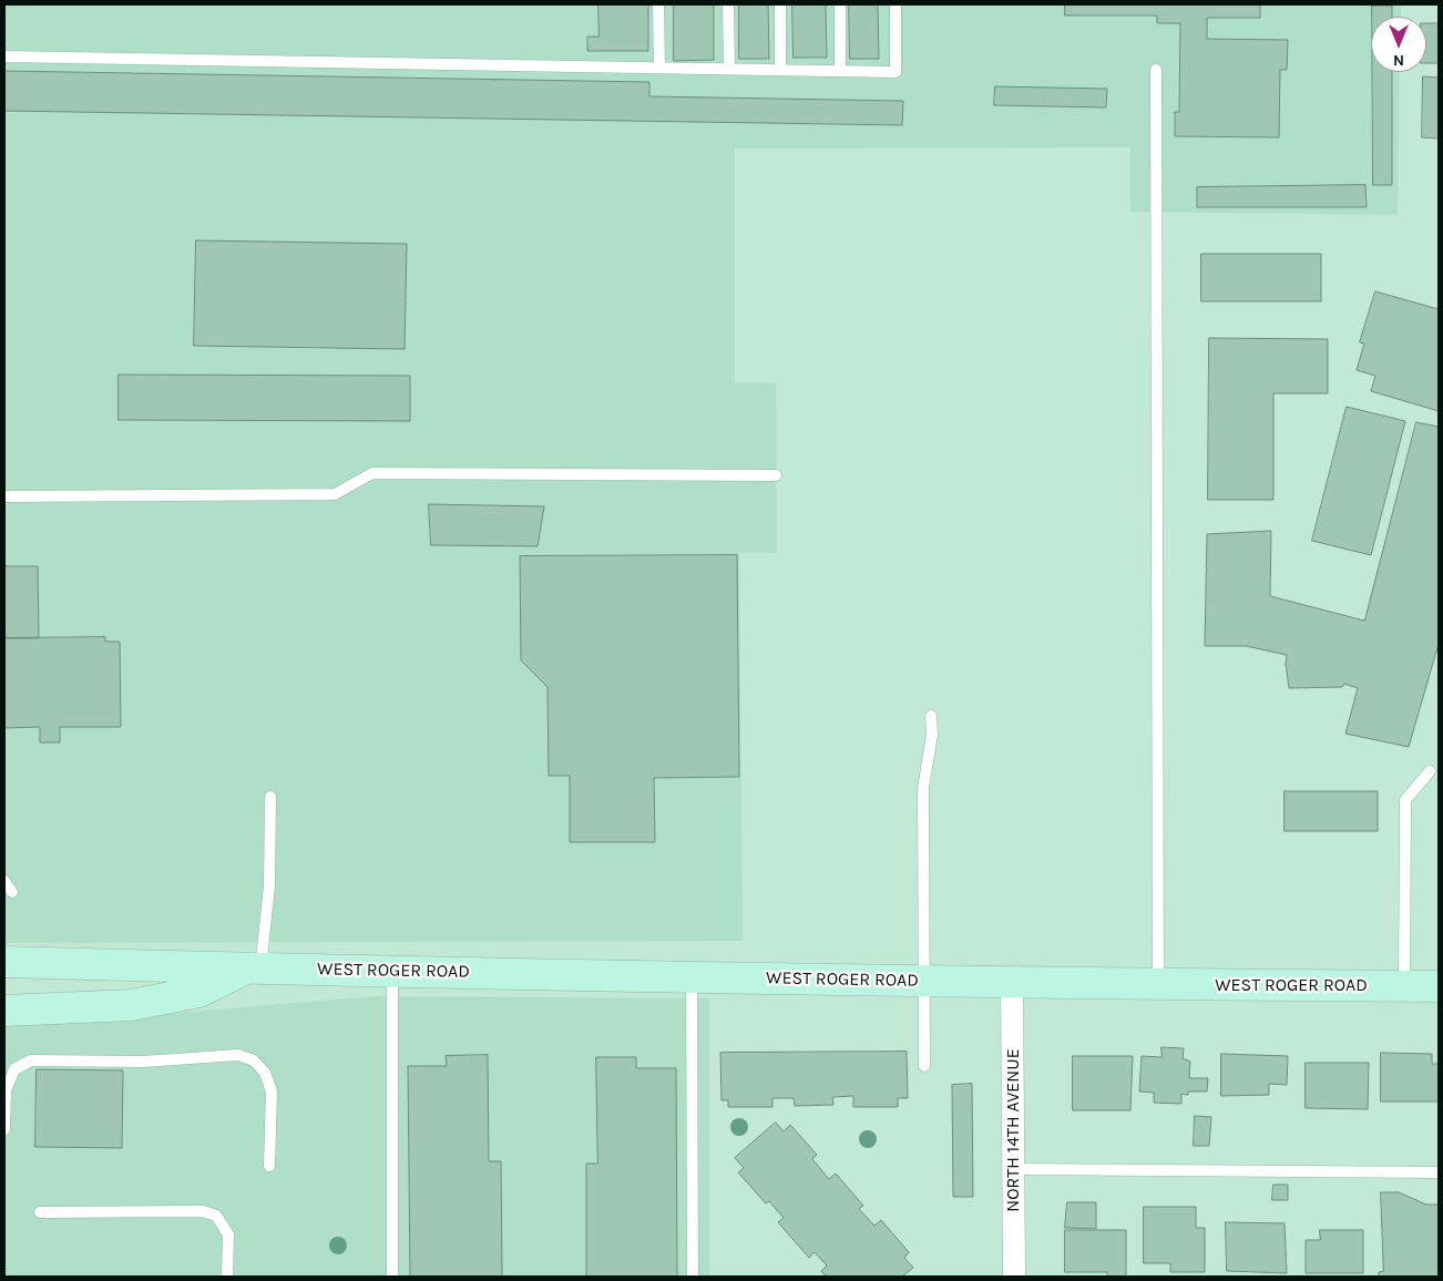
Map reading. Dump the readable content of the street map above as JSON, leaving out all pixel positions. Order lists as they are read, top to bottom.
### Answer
{
  "streets": {
    "street": ["WEST ROGER ROAD", "NORTH 14TH AVENUE"]
  },
  "crossings": [
    ["WEST ROGER ROAD", "NORTH 14TH AVENUE"]
  ],
  "north": "bottom"
}
